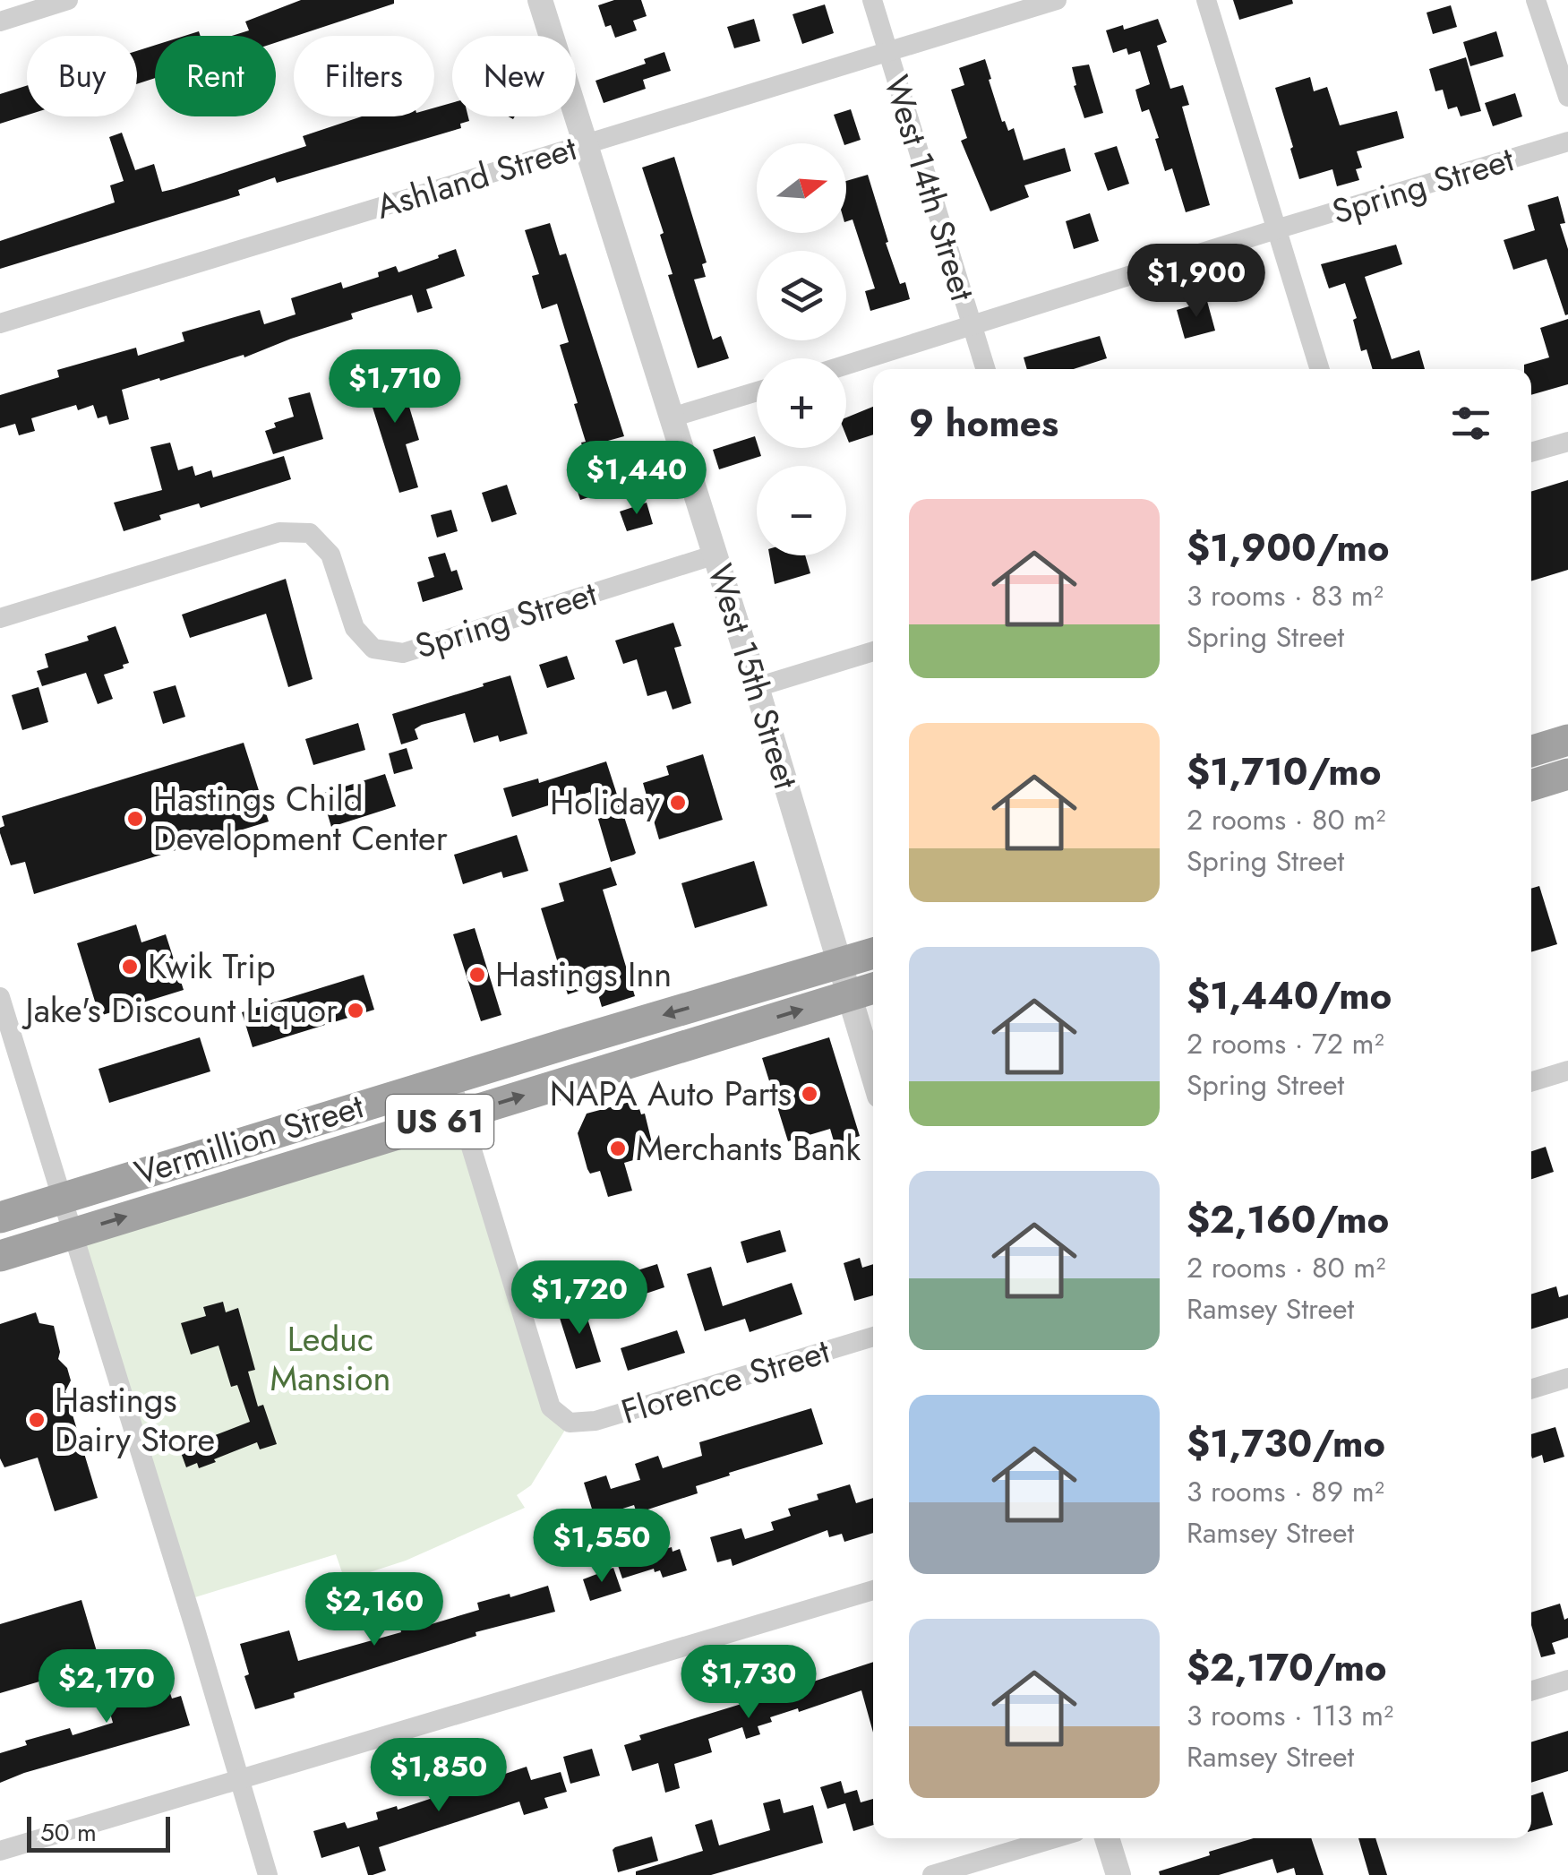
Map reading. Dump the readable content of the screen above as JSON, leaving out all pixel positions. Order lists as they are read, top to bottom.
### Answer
{
  "streets": {
    "highway": ["US 61", "Vermillion Street"],
    "street": [
      "Ashland Street",
      "Spring Street",
      "West 14th Street",
      "West 15th Street",
      "Florence Street"
    ]
  },
  "crossings": [
    ["Ashland Street", "West 14th Street"],
    ["Ashland Street", "West 15th Street"],
    ["Spring Street", "West 14th Street"],
    ["Spring Street", "West 15th Street"],
    ["West 15th Street", "Vermillion Street"],
    ["Vermillion Street", "Florence Street"]
  ],
  "parks": ["Leduc Mansion"],
  "places": [
    "Holiday",
    "Hastings Child Development Center",
    "Kwik Trip",
    "Hastings Inn",
    "Jake's Discount Liquor",
    "NAPA Auto Parts",
    "Merchants Bank",
    "Hastings Dairy Store"
  ],
  "scale_bar": "50 m",
  "north": "right",
  "page": {
    "chip": [
      "Buy",
      "Rent",
      "Filters",
      "New"
    ],
    "map_buttons": ["+", "−"],
    "price": [
      "$1,900",
      "$1,710",
      "$1,440",
      "$1,720",
      "$1,550",
      "$2,160",
      "$1,730",
      "$2,170",
      "$1,850"
    ],
    "heading": "9 homes",
    "list": [
      {
        "name": "$1,900/mo",
        "note": "3 rooms · 83 m² · Spring Street"
      },
      {
        "name": "$1,710/mo",
        "note": "2 rooms · 80 m² · Spring Street"
      },
      {
        "name": "$1,440/mo",
        "note": "2 rooms · 72 m² · Spring Street"
      },
      {
        "name": "$2,160/mo",
        "note": "2 rooms · 80 m² · Ramsey Street"
      },
      {
        "name": "$1,730/mo",
        "note": "3 rooms · 89 m² · Ramsey Street"
      },
      {
        "name": "$2,170/mo",
        "note": "3 rooms · 113 m² · Ramsey Street"
      }
    ],
    "scale": "50 m"
  }
}
